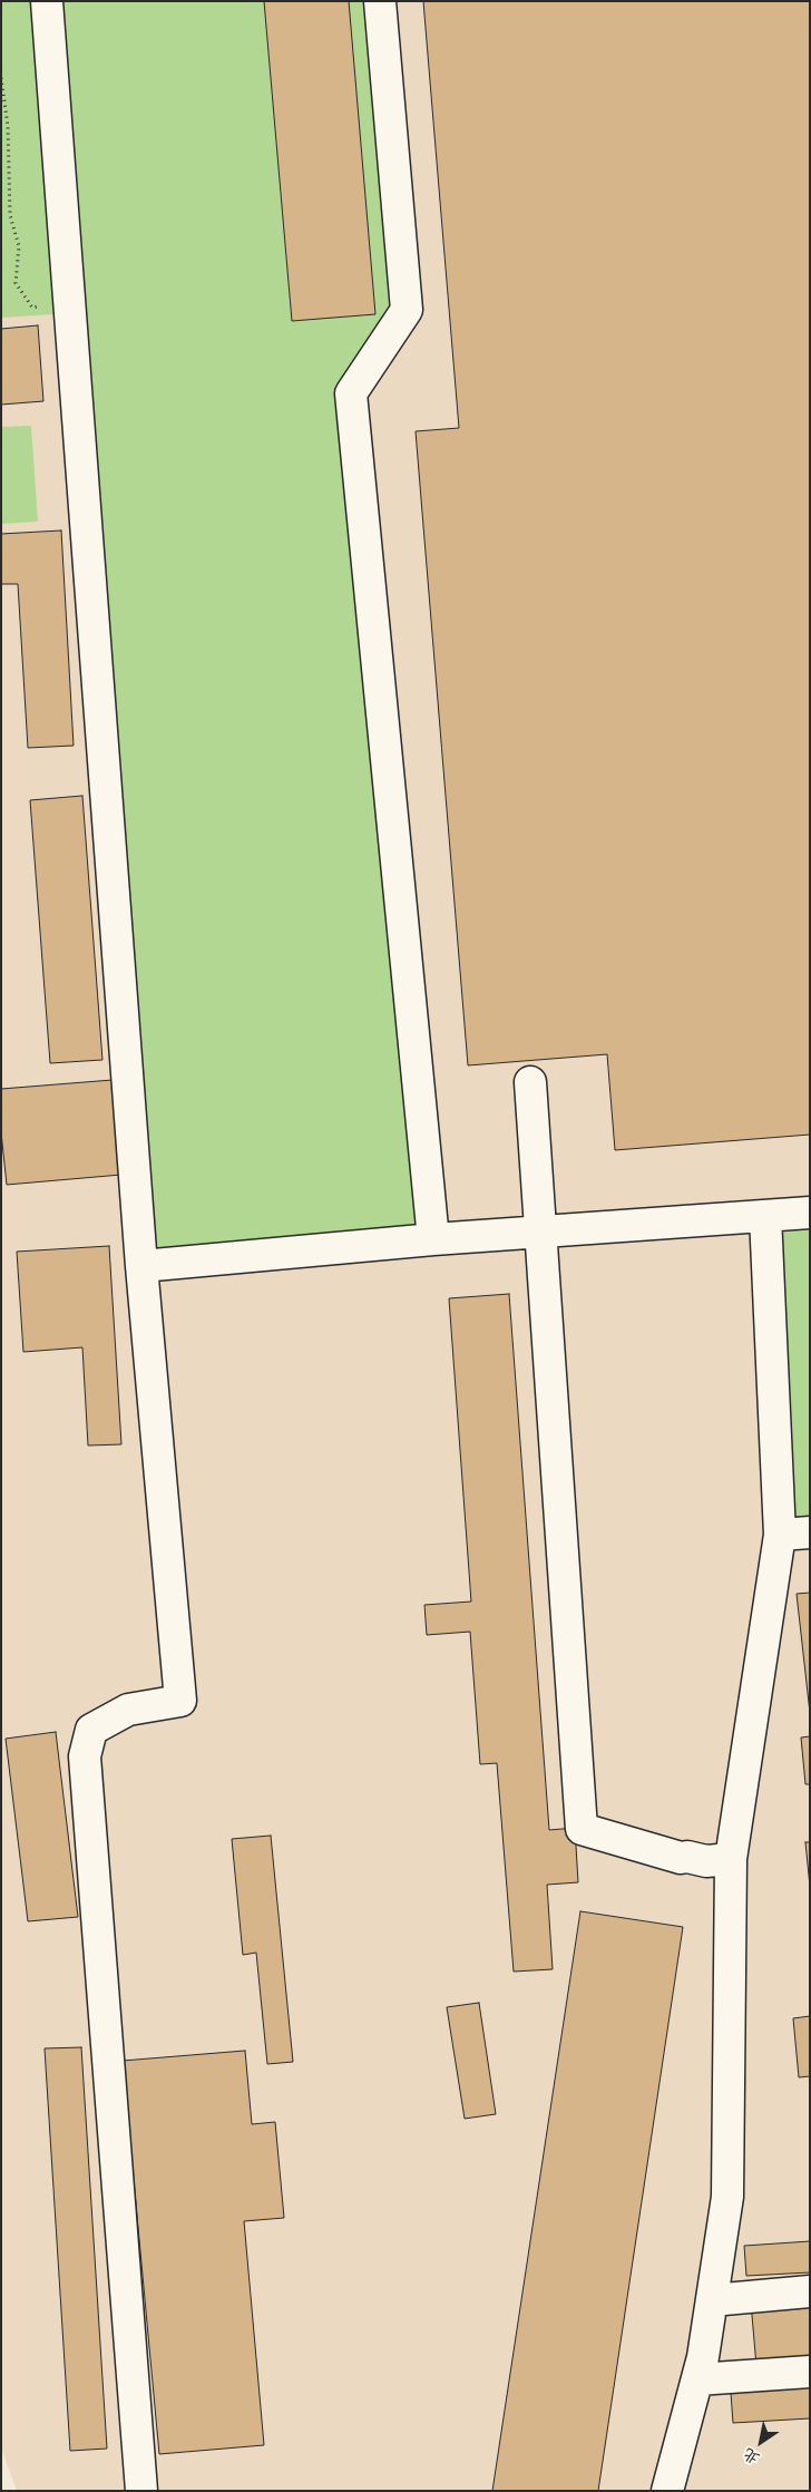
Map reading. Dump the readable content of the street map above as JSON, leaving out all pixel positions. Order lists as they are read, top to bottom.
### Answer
{
  "north": "bottom left"
}
